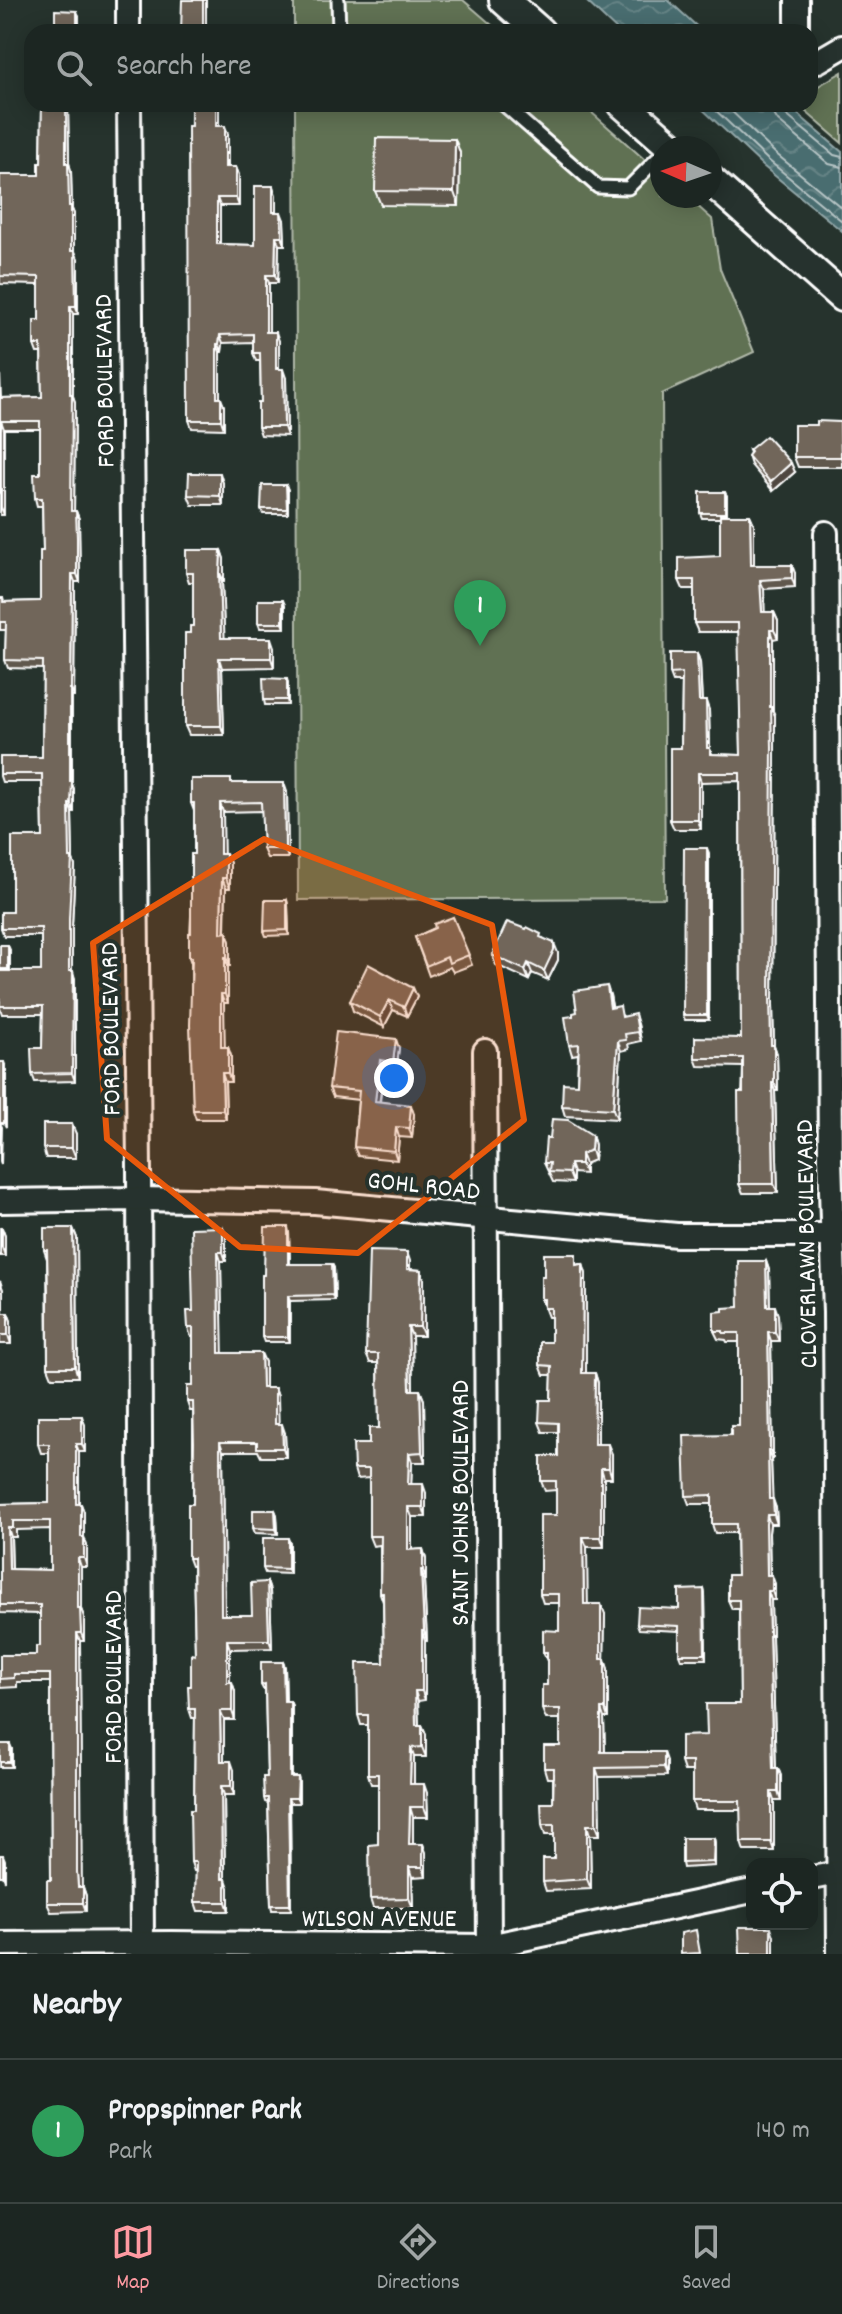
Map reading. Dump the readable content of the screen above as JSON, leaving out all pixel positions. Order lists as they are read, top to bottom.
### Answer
{
  "streets": {
    "street": [
      "FORD BOULEVARD",
      "GOHL ROAD",
      "CLOVERLAWN BOULEVARD",
      "SAINT JOHNS BOULEVARD",
      "WILSON AVENUE"
    ]
  },
  "crossings": [
    ["FORD BOULEVARD", "GOHL ROAD"],
    ["FORD BOULEVARD", "WILSON AVENUE"],
    ["GOHL ROAD", "CLOVERLAWN BOULEVARD"],
    ["GOHL ROAD", "SAINT JOHNS BOULEVARD"],
    ["SAINT JOHNS BOULEVARD", "WILSON AVENUE"]
  ],
  "north": "left",
  "page": {
    "search": "Search here",
    "pins": "1",
    "heading": "Nearby",
    "list": [
      {
        "mark": "1",
        "name": "Propspinner Park",
        "note": "Park",
        "value": "140 m"
      }
    ],
    "nav": ["Map", "Directions", "Saved"]
  }
}
